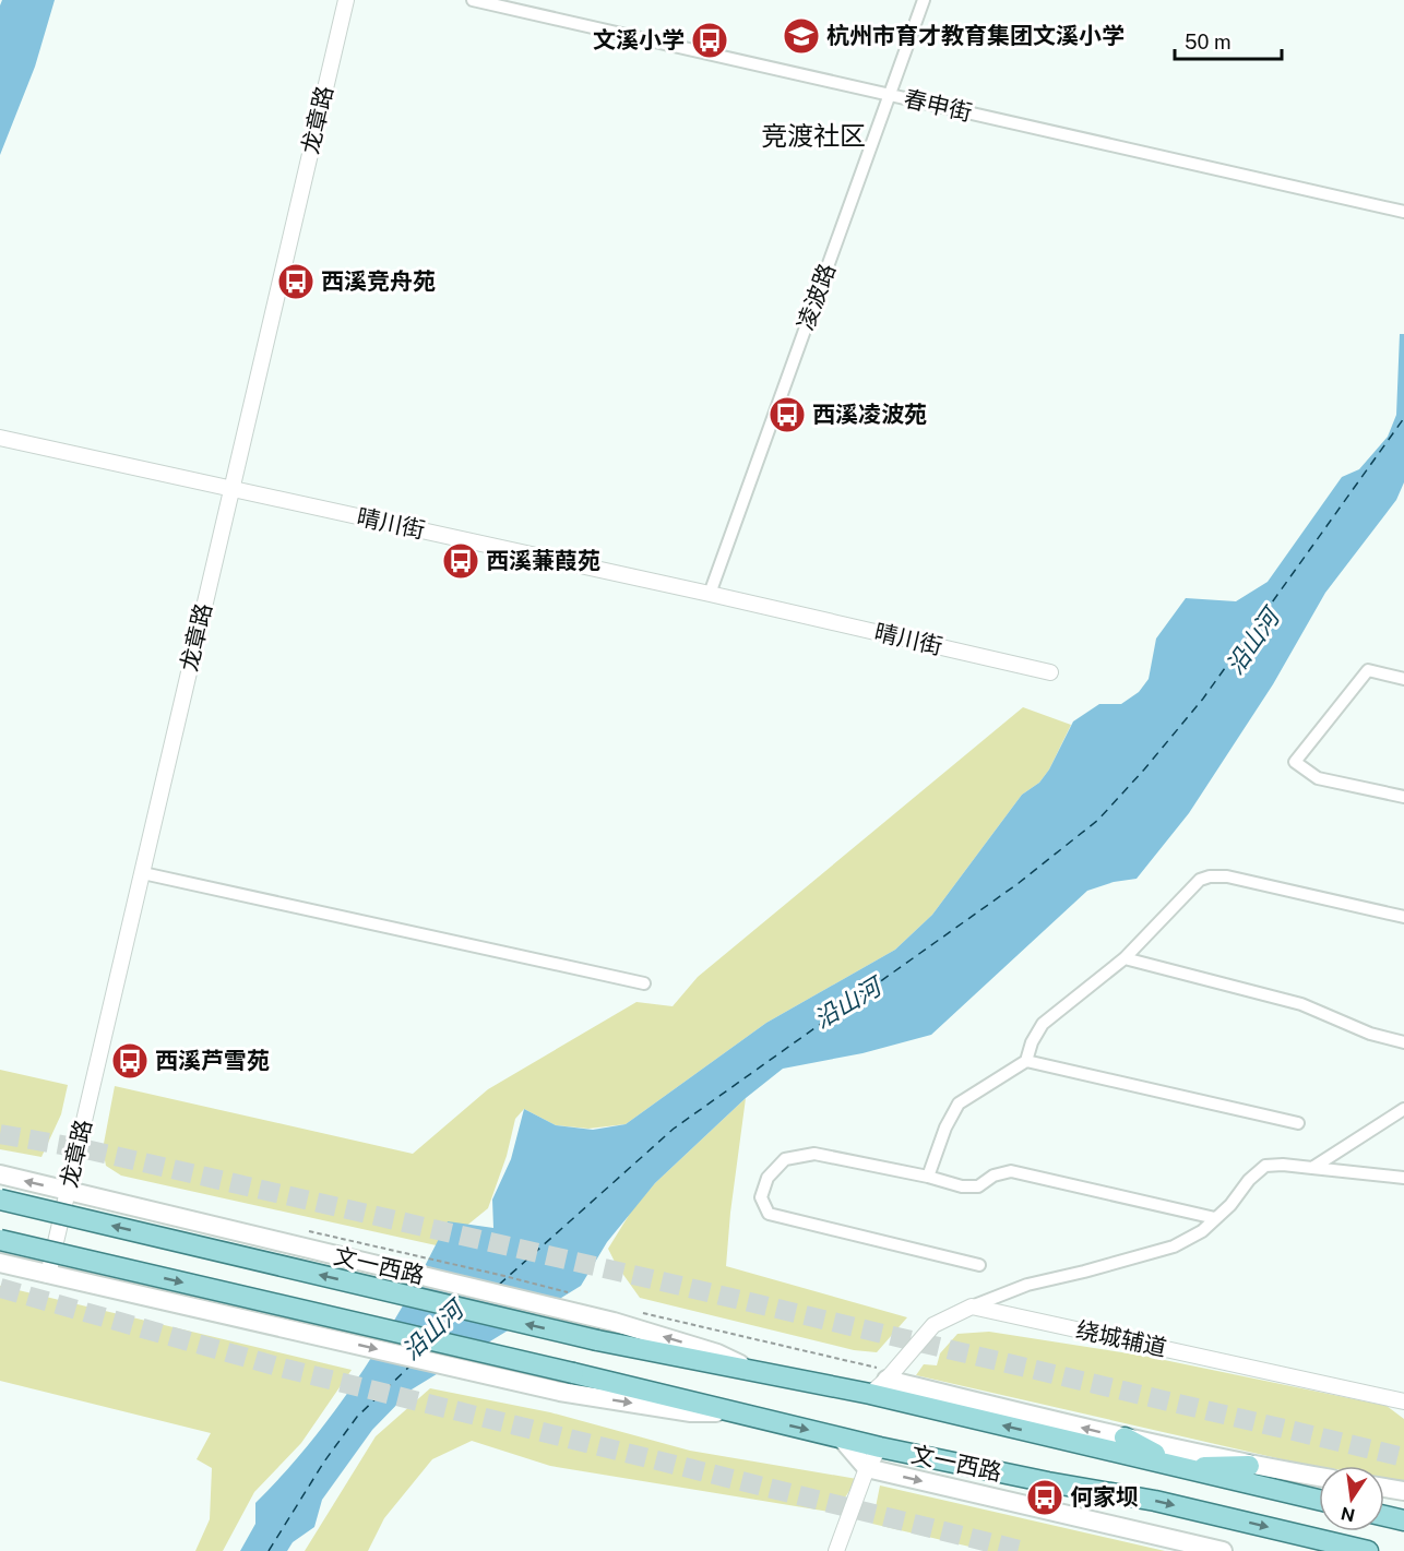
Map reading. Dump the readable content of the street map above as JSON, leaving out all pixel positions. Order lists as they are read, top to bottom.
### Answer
{
  "streets": {
    "main road": ["文一西路"],
    "street": [
      "春申街",
      "龙章路",
      "凌波路",
      "晴川街",
      "绕城辅道"
    ]
  },
  "crossings": [
    ["春申街", "凌波路"],
    ["龙章路", "晴川街"],
    ["龙章路", "文一西路"],
    ["凌波路", "晴川街"]
  ],
  "districts": ["竞渡社区"],
  "water": ["沿山河"],
  "places": {
    "school or university": ["杭州市育才教育集团文溪小学"],
    "bus stop": [
      "文溪小学",
      "西溪竞舟苑",
      "西溪凌波苑",
      "西溪蒹葭苑",
      "西溪芦雪苑",
      "何家坝"
    ]
  },
  "scale_bar": "50 m",
  "north": "bottom"
}
